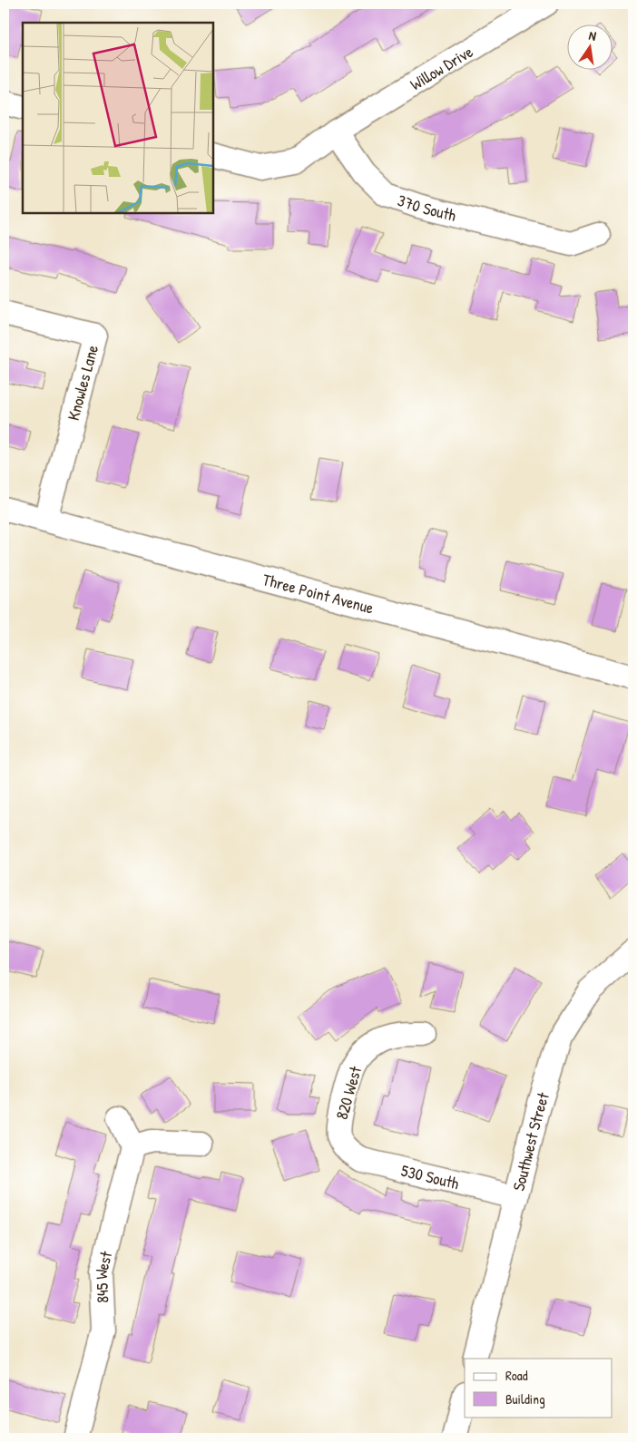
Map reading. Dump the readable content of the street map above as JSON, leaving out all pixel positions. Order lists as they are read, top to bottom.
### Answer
{
  "streets": {
    "street": [
      "Willow Drive",
      "370 South",
      "Knowles Lane",
      "Three Point Avenue",
      "820 West",
      "Southwest Street",
      "530 South",
      "845 West"
    ]
  },
  "crossings": [
    ["Willow Drive", "370 South"],
    ["Knowles Lane", "Three Point Avenue"],
    ["820 West", "530 South"],
    ["Southwest Street", "530 South"]
  ],
  "legend": ["Road", "Building"],
  "north": "top"
}
